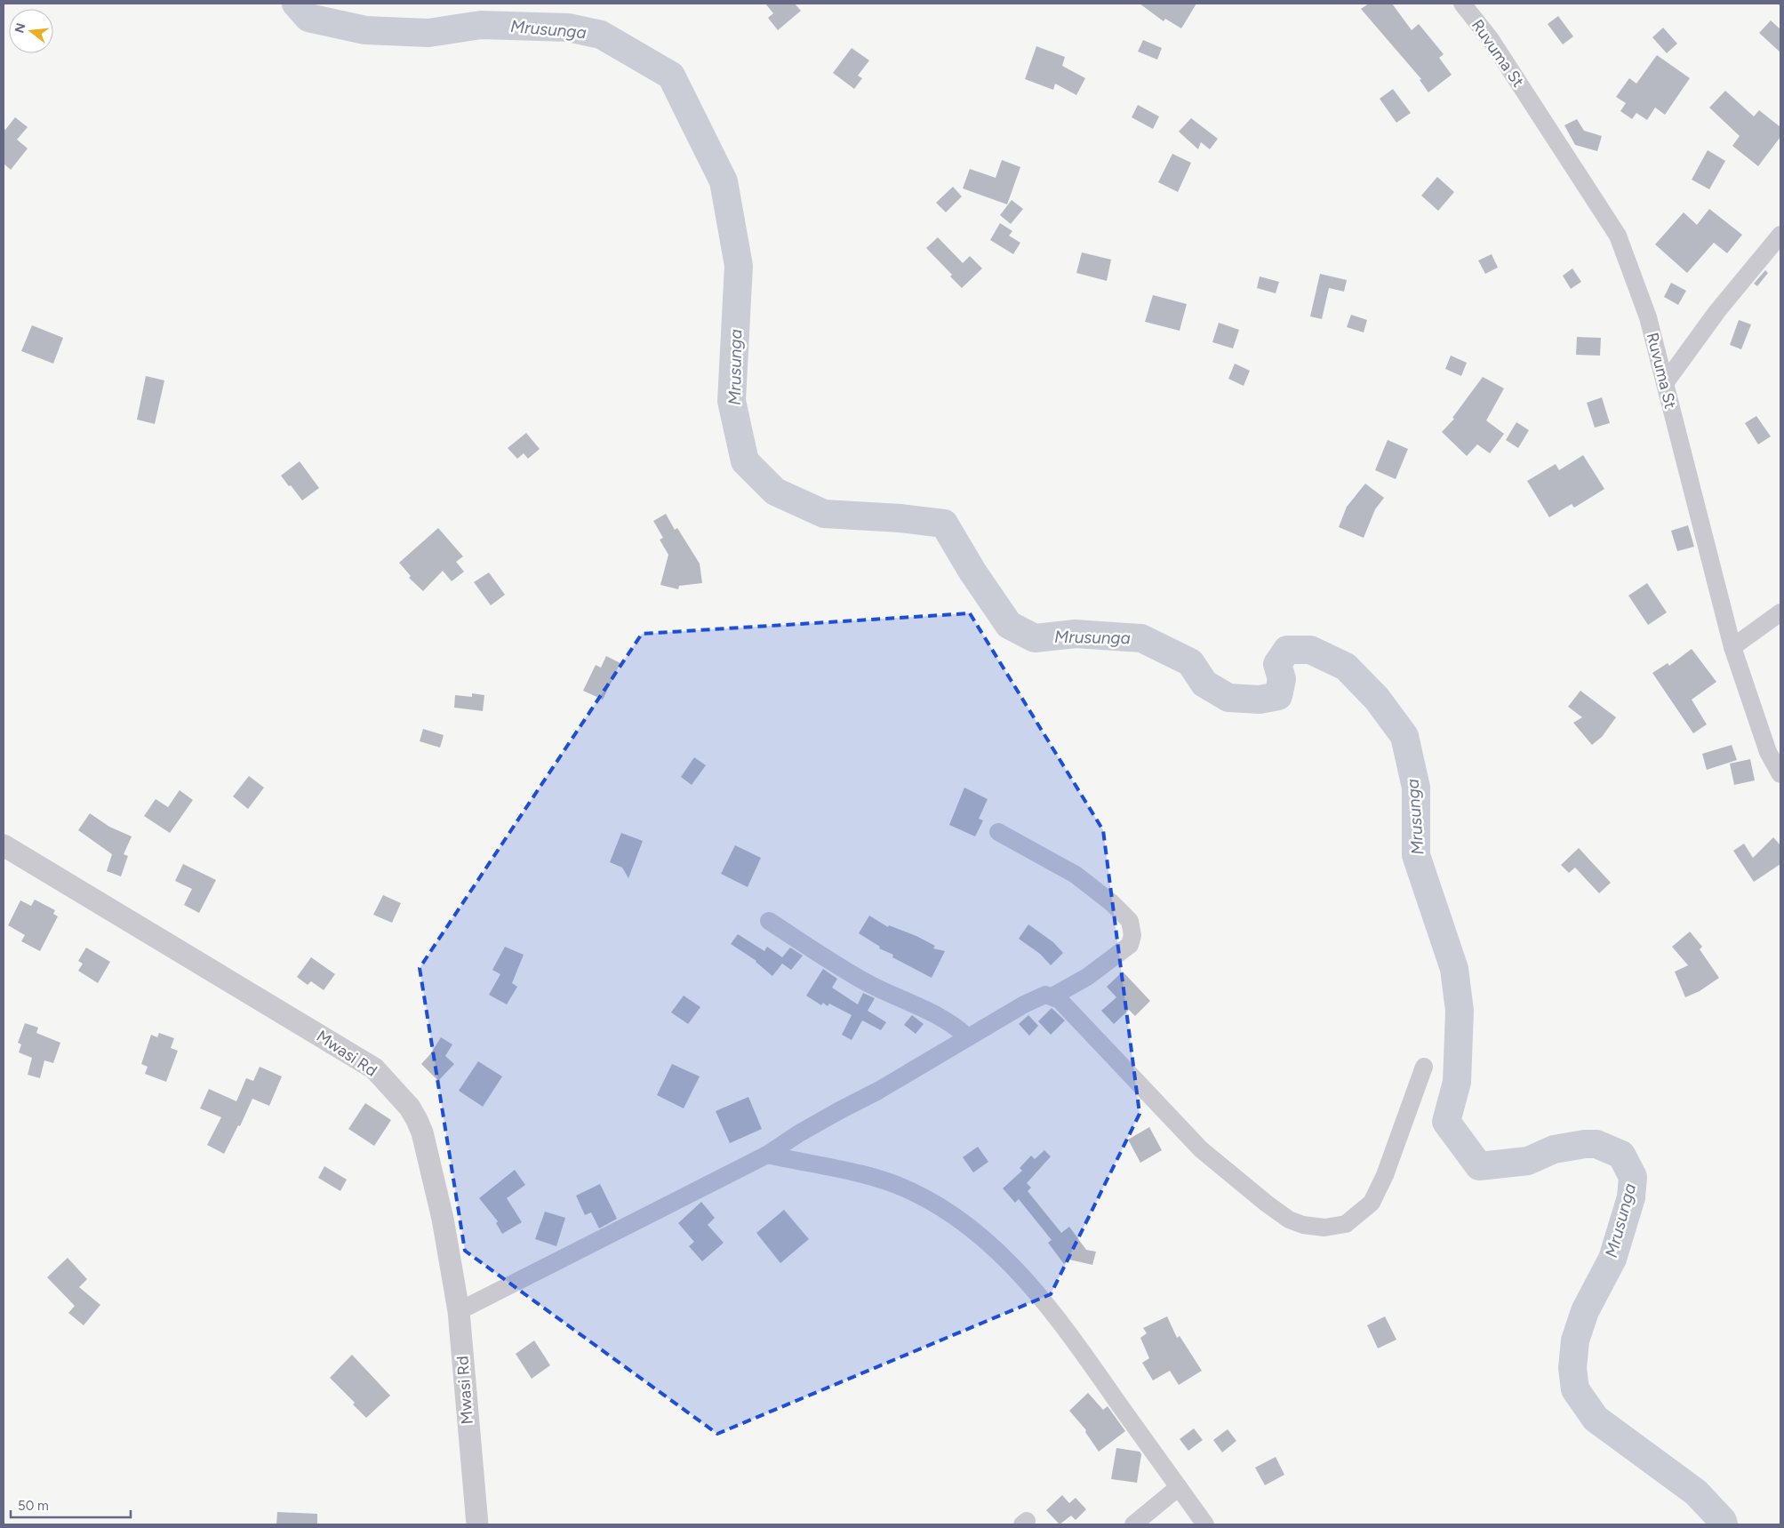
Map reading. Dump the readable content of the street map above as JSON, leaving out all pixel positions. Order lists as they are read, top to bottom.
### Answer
{
  "streets": {
    "street": ["Ruvuma St", "Mwasi Rd"]
  },
  "water": ["Mrusunga"],
  "scale_bar": "50 m",
  "north": "left"
}
